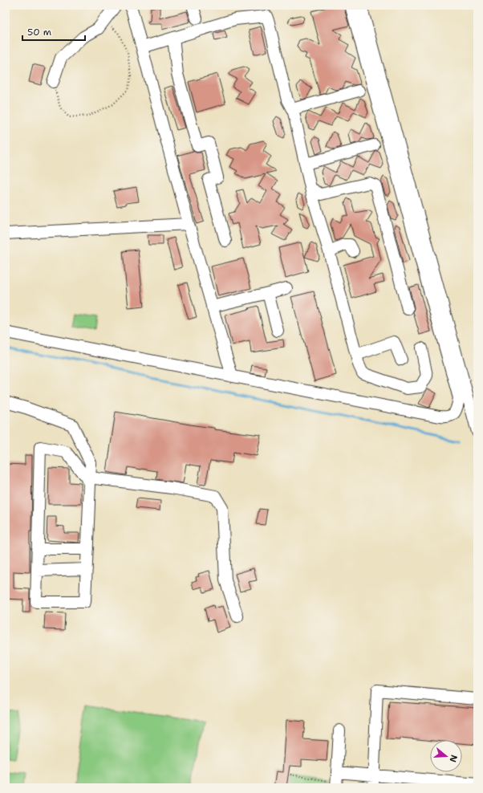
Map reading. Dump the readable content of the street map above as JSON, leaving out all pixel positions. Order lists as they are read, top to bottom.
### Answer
{
  "scale_bar": "50 m",
  "north": "right"
}
